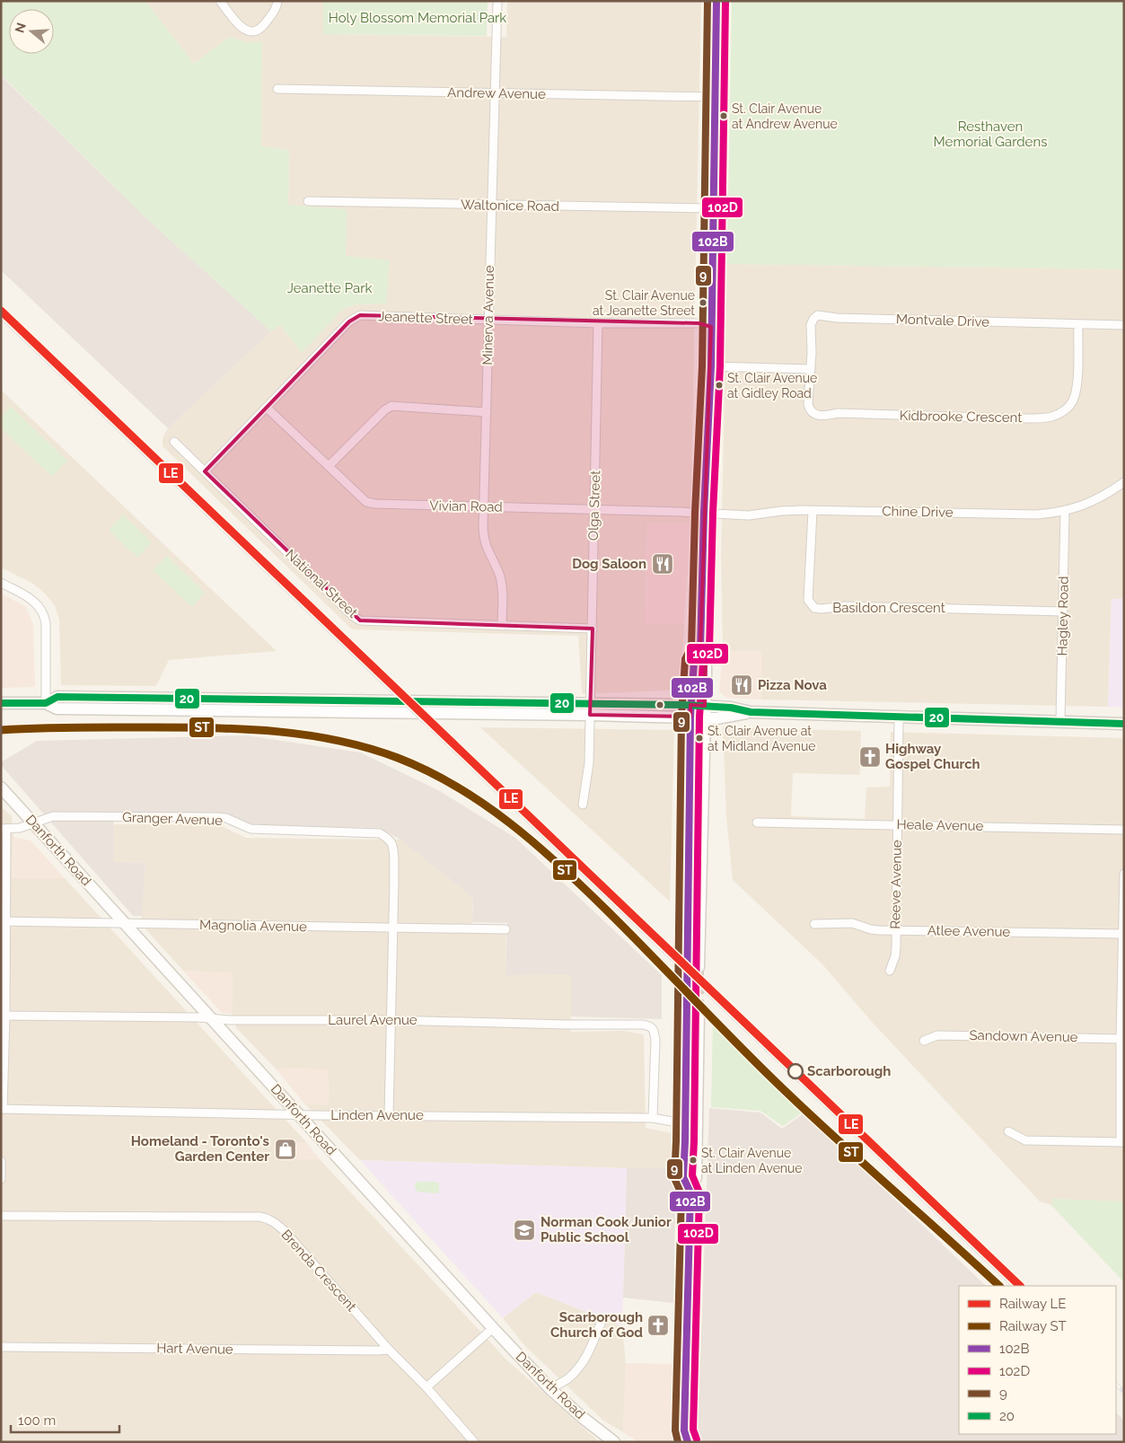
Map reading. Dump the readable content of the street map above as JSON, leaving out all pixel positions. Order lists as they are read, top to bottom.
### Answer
{
  "streets": {
    "main road": ["Danforth Road"],
    "street": [
      "Andrew Avenue",
      "Waltonice Road",
      "Minerva Avenue",
      "Jeanette Street",
      "Montvale Drive",
      "Kidbrooke Crescent",
      "Olga Street",
      "Vivian Road",
      "Chine Drive",
      "National Street",
      "Basildon Crescent",
      "Hagley Road",
      "Granger Avenue",
      "Heale Avenue",
      "Reeve Avenue",
      "Magnolia Avenue",
      "Atlee Avenue",
      "Laurel Avenue",
      "Sandown Avenue",
      "Linden Avenue",
      "Brenda Crescent",
      "Hart Avenue"
    ]
  },
  "crossings": [
    ["Andrew Avenue", "Minerva Avenue"],
    ["Waltonice Road", "Minerva Avenue"],
    ["Minerva Avenue", "Jeanette Street"],
    ["Minerva Avenue", "Vivian Road"],
    ["Minerva Avenue", "National Street"],
    ["Jeanette Street", "Olga Street"],
    ["Jeanette Street", "Vivian Road"],
    ["Jeanette Street", "National Street"],
    ["Montvale Drive", "Kidbrooke Crescent"],
    ["Olga Street", "Vivian Road"],
    ["Olga Street", "National Street"],
    ["Vivian Road", "Chine Drive"],
    ["Chine Drive", "Basildon Crescent"],
    ["Chine Drive", "Hagley Road"],
    ["Basildon Crescent", "Hagley Road"],
    ["Granger Avenue", "Danforth Road"],
    ["Granger Avenue", "Magnolia Avenue"],
    ["Granger Avenue", "Laurel Avenue"],
    ["Granger Avenue", "Linden Avenue"],
    ["Heale Avenue", "Reeve Avenue"],
    ["Danforth Road", "Magnolia Avenue"],
    ["Danforth Road", "Laurel Avenue"],
    ["Danforth Road", "Linden Avenue"],
    ["Reeve Avenue", "Atlee Avenue"],
    ["Laurel Avenue", "Linden Avenue"],
    ["Brenda Crescent", "Hart Avenue"]
  ],
  "parks": ["Holy Blossom Memorial Park", "Resthaven Memorial Gardens", "Jeanette Park"],
  "places": {
    "other": [
      "St. Clair Avenue at Andrew Avenue",
      "St. Clair Avenue at Jeanette Street",
      "St. Clair Avenue at Gidley Road",
      "St. Clair Avenue at at Midland Avenue",
      "Scarborough",
      "St. Clair Avenue at Linden Avenue"
    ],
    "restaurant": ["Dog Saloon", "Pizza Nova"],
    "church": ["Highway Gospel Church", "Scarborough Church of God"],
    "shop": ["Homeland - Toronto's Garden Center"],
    "school or university": ["Norman Cook Junior Public School"]
  },
  "lines": [
    "transit line 102B",
    "transit line 102D",
    "transit line 9",
    "rail line LE",
    "transit line 20",
    "rail line ST"
  ],
  "legend": [
    "Railway LE",
    "Railway ST",
    "102B",
    "102D",
    "9",
    "20"
  ],
  "scale_bar": "100 m",
  "north": "left"
}
